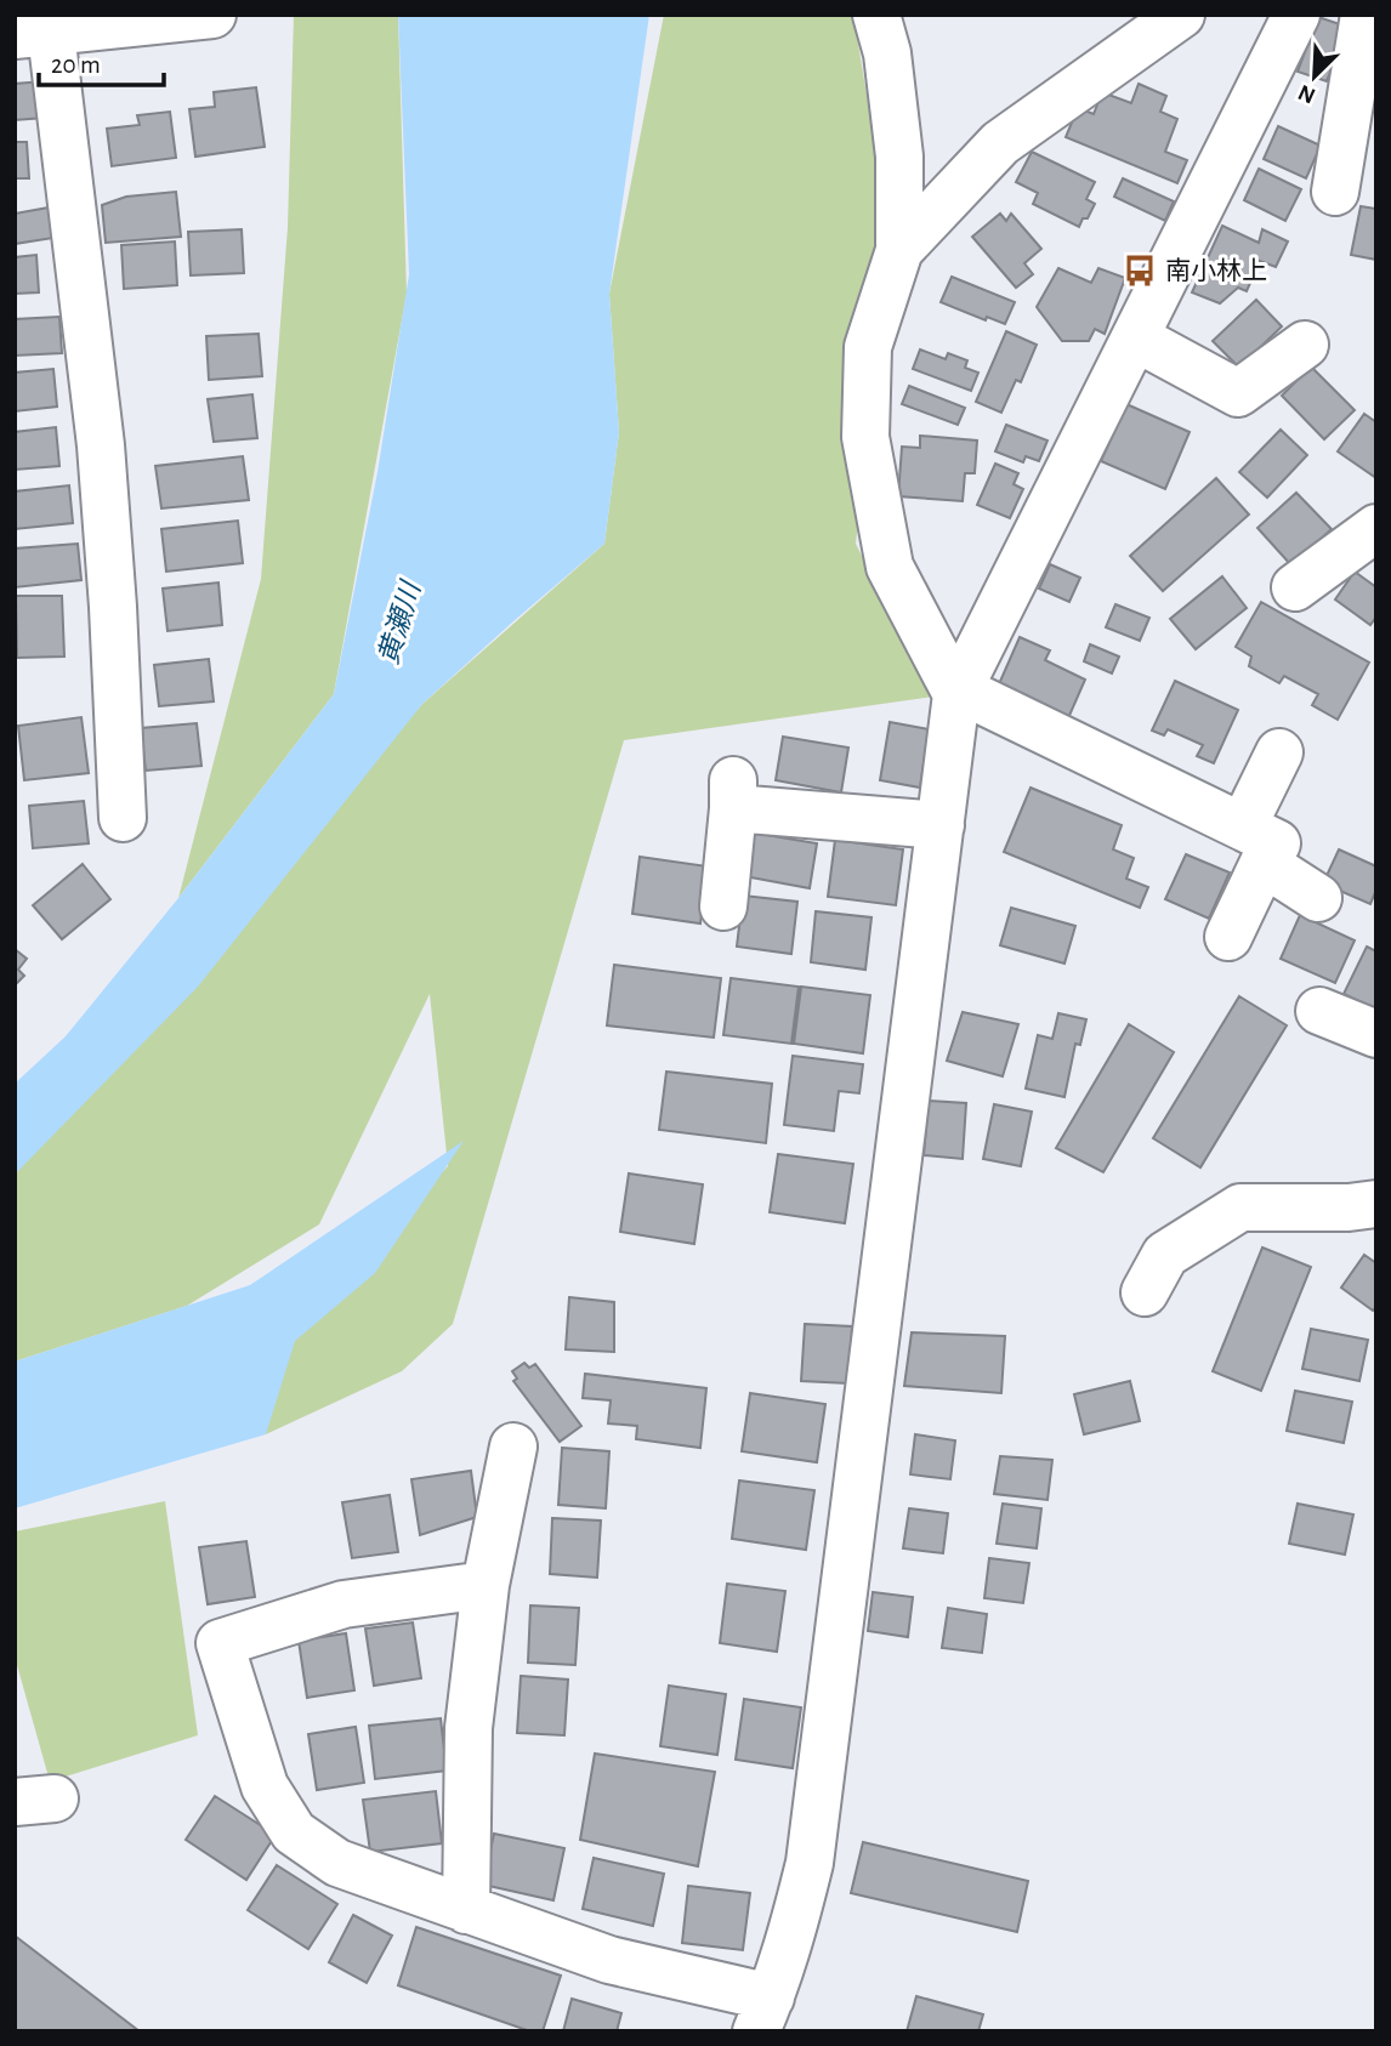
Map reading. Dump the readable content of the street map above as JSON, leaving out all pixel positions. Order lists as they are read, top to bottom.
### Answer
{
  "water": ["黄瀬川"],
  "places": {
    "bus stop": ["南小林上"]
  },
  "scale_bar": "20 m",
  "north": "bottom left"
}
